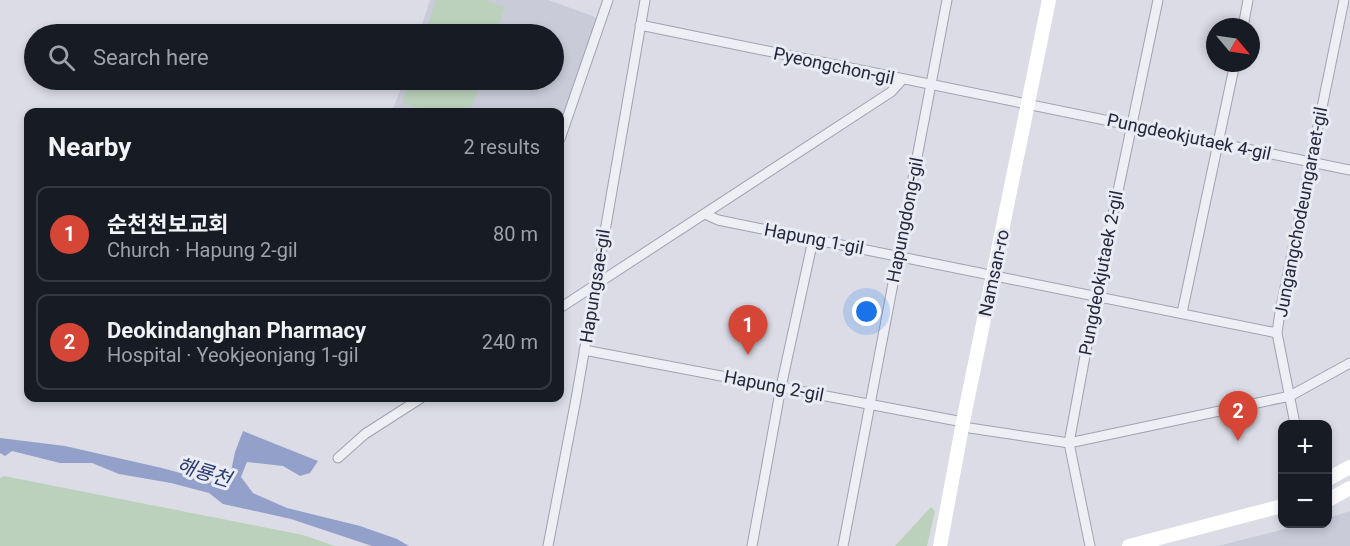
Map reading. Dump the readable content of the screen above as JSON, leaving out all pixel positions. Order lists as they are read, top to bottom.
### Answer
{
  "streets": {
    "street": [
      "Pyeongchon-gil",
      "Pungdeokjutaek 4-gil",
      "Jungangchodeungaraet-gil",
      "Hapungdong-gil",
      "Hapung 1-gil",
      "Namsan-ro",
      "Pungdeokjutaek 2-gil",
      "Hapungsae-gil",
      "Hapung 2-gil"
    ]
  },
  "crossings": [
    ["Pyeongchon-gil", "Pungdeokjutaek 4-gil"],
    ["Pyeongchon-gil", "Hapungdong-gil"],
    ["Pyeongchon-gil", "Namsan-ro"],
    ["Pyeongchon-gil", "Hapungsae-gil"],
    ["Pungdeokjutaek 4-gil", "Jungangchodeungaraet-gil"],
    ["Pungdeokjutaek 4-gil", "Namsan-ro"],
    ["Pungdeokjutaek 4-gil", "Pungdeokjutaek 2-gil"],
    ["Jungangchodeungaraet-gil", "Hapung 1-gil"],
    ["Hapungdong-gil", "Hapung 1-gil"],
    ["Hapungdong-gil", "Hapung 2-gil"],
    ["Hapung 1-gil", "Namsan-ro"],
    ["Hapung 1-gil", "Pungdeokjutaek 2-gil"],
    ["Namsan-ro", "Hapung 2-gil"],
    ["Pungdeokjutaek 2-gil", "Hapung 2-gil"],
    ["Hapungsae-gil", "Hapung 2-gil"]
  ],
  "water": ["해룡천"],
  "north": "bottom right",
  "page": {
    "search": "Search here",
    "heading": ["Nearby", "2 results"],
    "list": [
      {
        "mark": "1",
        "name": "순천천보교회",
        "note": "Church · Hapung 2-gil",
        "value": "80 m"
      },
      {
        "mark": "2",
        "name": "Deokindanghan Pharmacy",
        "note": "Hospital · Yeokjeonjang 1-gil",
        "value": "240 m"
      }
    ],
    "pins": ["1", "2"],
    "map_buttons": ["+", "−"]
  }
}
